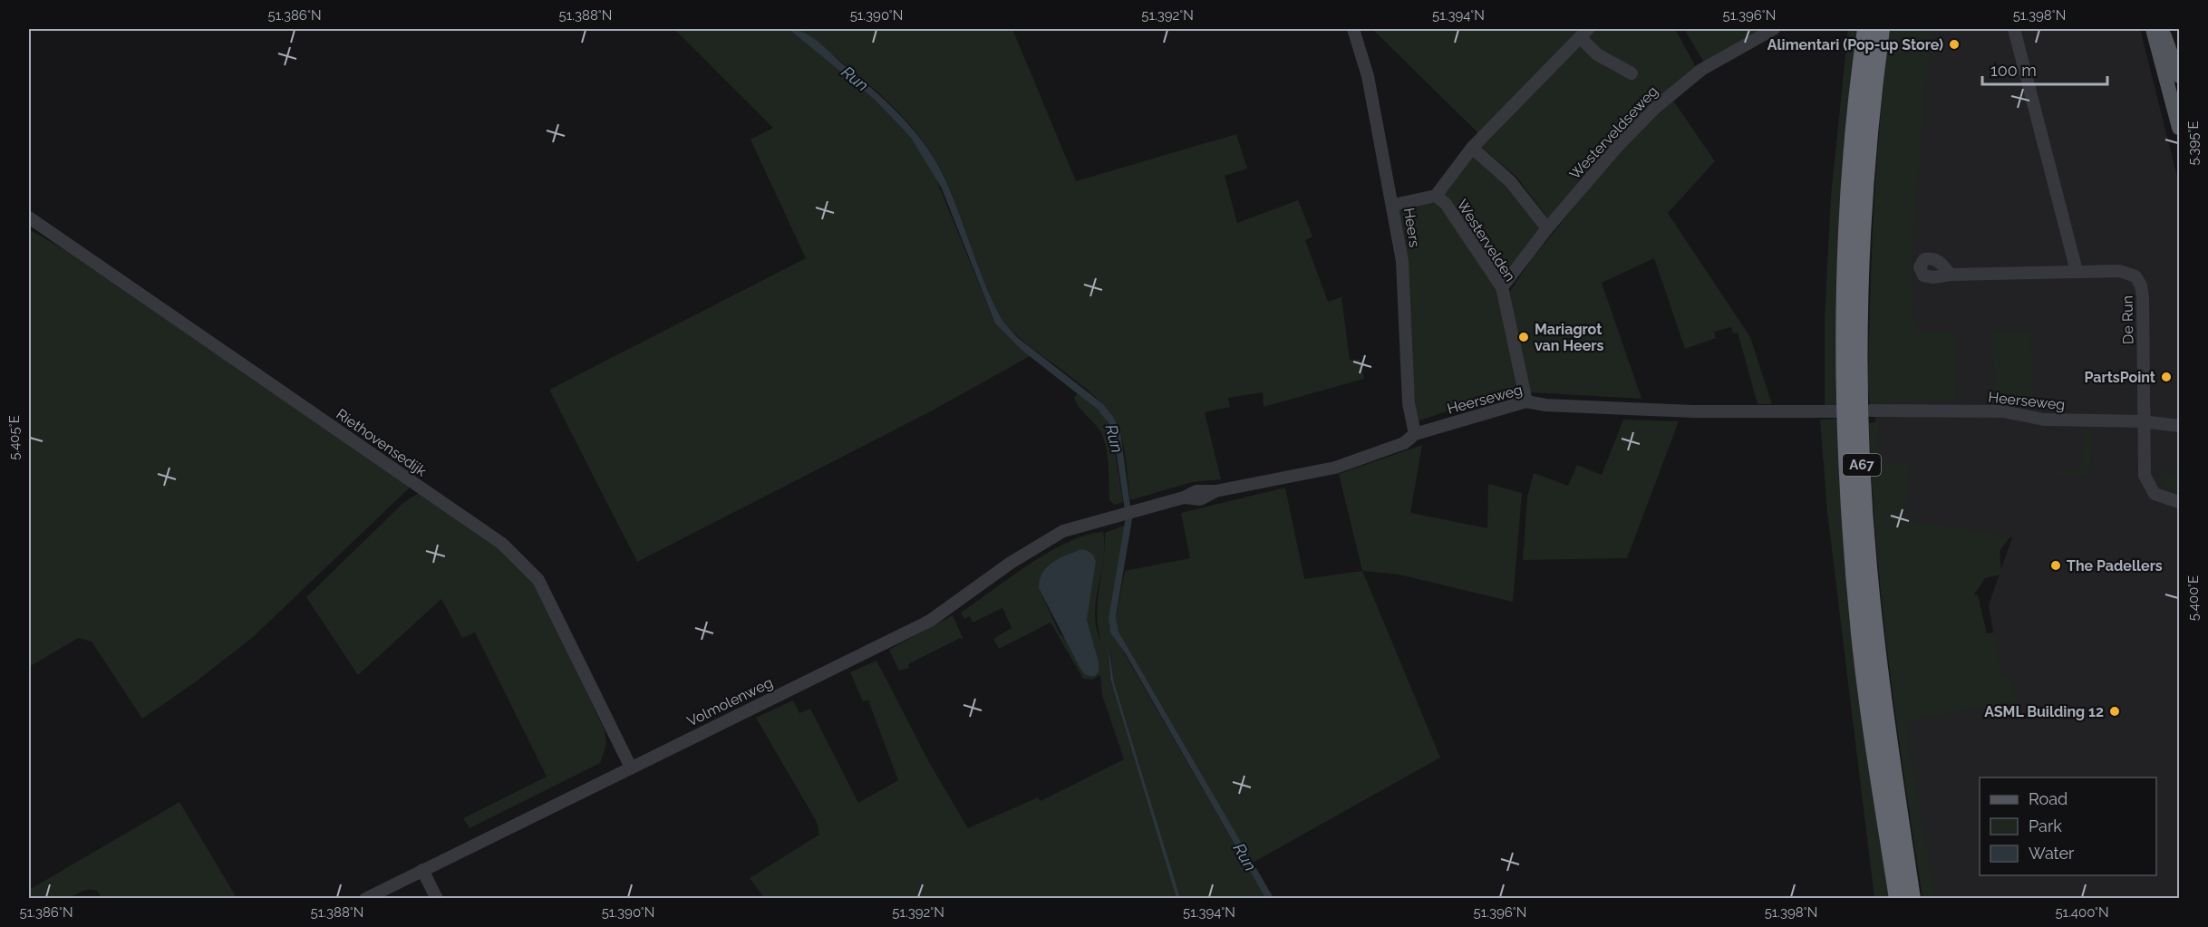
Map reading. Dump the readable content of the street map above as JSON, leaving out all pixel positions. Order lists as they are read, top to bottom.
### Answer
{
  "streets": {
    "highway": ["A67"],
    "street": [
      "Westerveldseweg",
      "Heers",
      "Westervelden",
      "De Run",
      "Heerseweg",
      "Riethovensedijk",
      "Volmolenweg"
    ]
  },
  "crossings": [
    ["Westerveldseweg", "Westervelden"],
    ["Heers", "Westervelden"],
    ["Heers", "Heerseweg"],
    ["Westervelden", "Heerseweg"],
    ["De Run", "Heerseweg"],
    ["Heerseweg", "Volmolenweg"],
    ["Riethovensedijk", "Volmolenweg"]
  ],
  "water": ["Run"],
  "places": [
    "Alimentari (Pop-up Store)",
    "Mariagrot van Heers",
    "PartsPoint",
    "The Padellers",
    "ASML Building 12"
  ],
  "legend": ["Road", "Park", "Water"],
  "scale_bar": "100 m",
  "coordinates": [
    "51.386°N",
    "51.388°N",
    "51.390°N",
    "51.392°N",
    "51.394°N",
    "51.396°N",
    "51.398°N",
    "5.395°E",
    "5.405°E",
    "5.400°E",
    "51.400°N"
  ]
}
